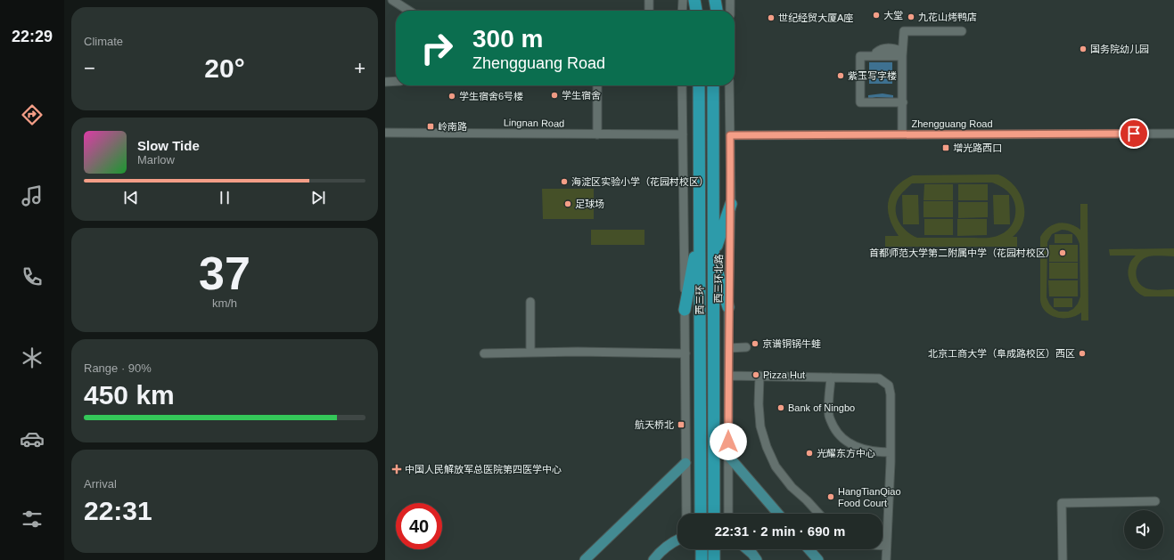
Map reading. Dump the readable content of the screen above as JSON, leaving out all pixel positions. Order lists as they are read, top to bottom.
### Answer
{
  "streets": {
    "highway": ["西三环"],
    "street": ["Lingnan Road", "Zhengguang Road", "西三环北路"]
  },
  "crossings": [
    ["Zhengguang Road", "西三环北路"]
  ],
  "places": {
    "other": [
      "大堂",
      "九花山烤鸭店",
      "世纪经贸大厦A座",
      "国务院幼儿园",
      "紫玉写字楼",
      "学生宿舍",
      "学生宿舍6号楼",
      "海淀区实验小学（花园村校区）",
      "足球场",
      "首都师范大学第二附属中学（花园村校区）",
      "京谱铜锅牛蛙",
      "北京工商大学（阜成路校区）西区",
      "Pizza Hut",
      "Bank of Ningbo",
      "光耀东方中心",
      "HangTianQiao Food Court"
    ],
    "transit": ["岭南路", "增光路西口", "航天桥北"],
    "health": ["中国人民解放军总医院第四医学中心"]
  },
  "page": {
    "tabs": "22:29",
    "tile": [
      "Climate",
      ["37", "km/h"],
      ["Range · 90%", "450 km"],
      ["Arrival", "22:31"]
    ],
    "turn": ["300 m", "Zhengguang Road"],
    "heat": ["−", "20°", "+"],
    "song": ["Slow Tide", "Marlow"],
    "limit": "40",
    "trip": "22:31 · 2 min · 690 m"
  }
}
